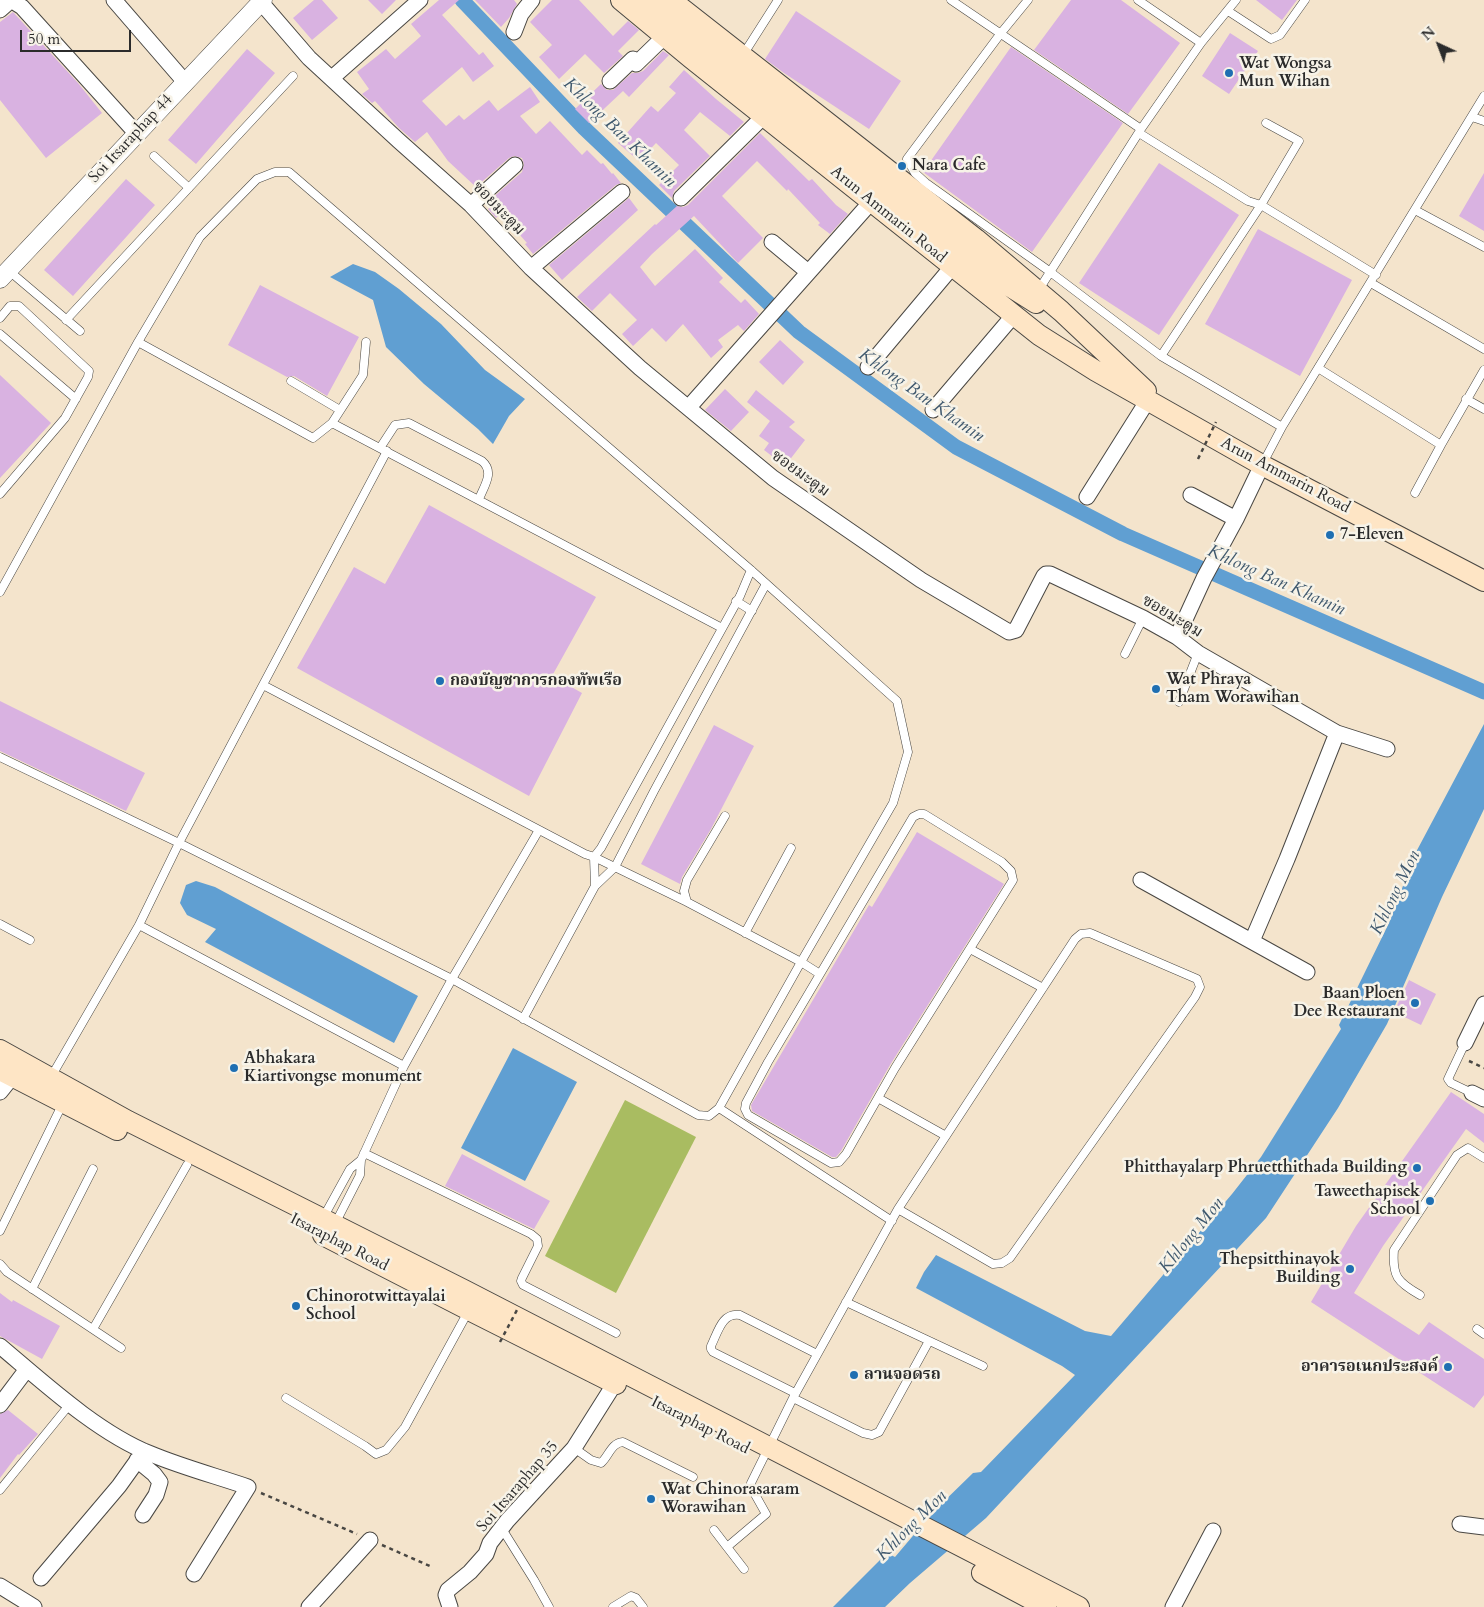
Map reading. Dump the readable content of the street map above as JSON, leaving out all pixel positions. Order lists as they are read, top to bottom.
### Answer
{
  "streets": {
    "main road": ["Arun Ammarin Road", "Itsaraphap Road"],
    "street": ["Soi Itsaraphap 44", "ซอยมะตูม", "Soi Itsaraphap 35"]
  },
  "crossings": [
    ["Soi Itsaraphap 44", "ซอยมะตูม"],
    ["Itsaraphap Road", "Soi Itsaraphap 35"]
  ],
  "water": ["Khlong Ban Khamin", "Khlong Mon"],
  "places": [
    "Wat Wongsa Mun Wihan",
    "Nara Cafe",
    "7-Eleven",
    "กองบัญชาการกองทัพเรือ",
    "Wat Phraya Tham Worawihan",
    "Baan Ploen Dee Restaurant",
    "Abhakara Kiartivongse monument",
    "Phitthayalarp Phruetthithada Building",
    "Taweethapisek School",
    "Thepsitthinayok Building",
    "Chinorotwittayalai School",
    "อาคารอเนกประสงค์",
    "ลานจอดรถ",
    "Wat Chinorasaram Worawihan"
  ],
  "scale_bar": "50 m",
  "north": "top left"
}
